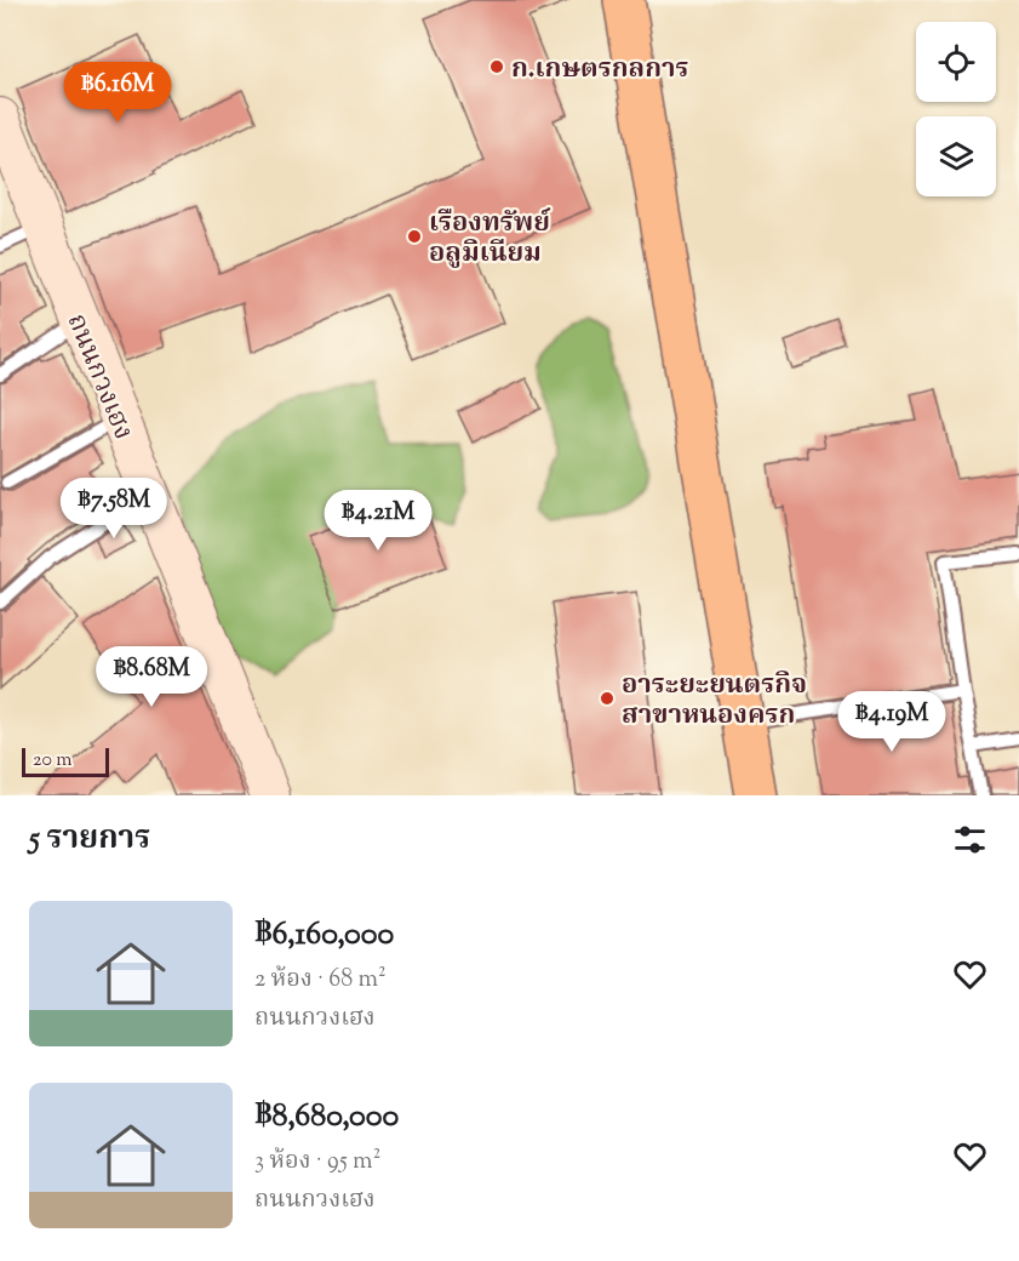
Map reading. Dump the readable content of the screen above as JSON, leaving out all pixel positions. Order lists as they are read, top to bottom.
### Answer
{
  "streets": {
    "street": ["ถนนกวงเฮง"]
  },
  "places": ["ก.เกษตรกลการ", "เรืองทรัพย์ อลูมิเนียม", "อาระยะยนตรกิจ สาขาหนองครก"],
  "scale_bar": "20 m",
  "page": {
    "price": [
      "฿6.16M",
      "฿7.58M",
      "฿4.21M",
      "฿8.68M",
      "฿4.19M"
    ],
    "scale": "20 m",
    "heading": "5 รายการ",
    "list": [
      {
        "name": "฿6,160,000",
        "note": "2 ห้อง · 68 m² · ถนนกวงเฮง"
      },
      {
        "name": "฿8,680,000",
        "note": "3 ห้อง · 95 m² · ถนนกวงเฮง"
      }
    ]
  }
}
